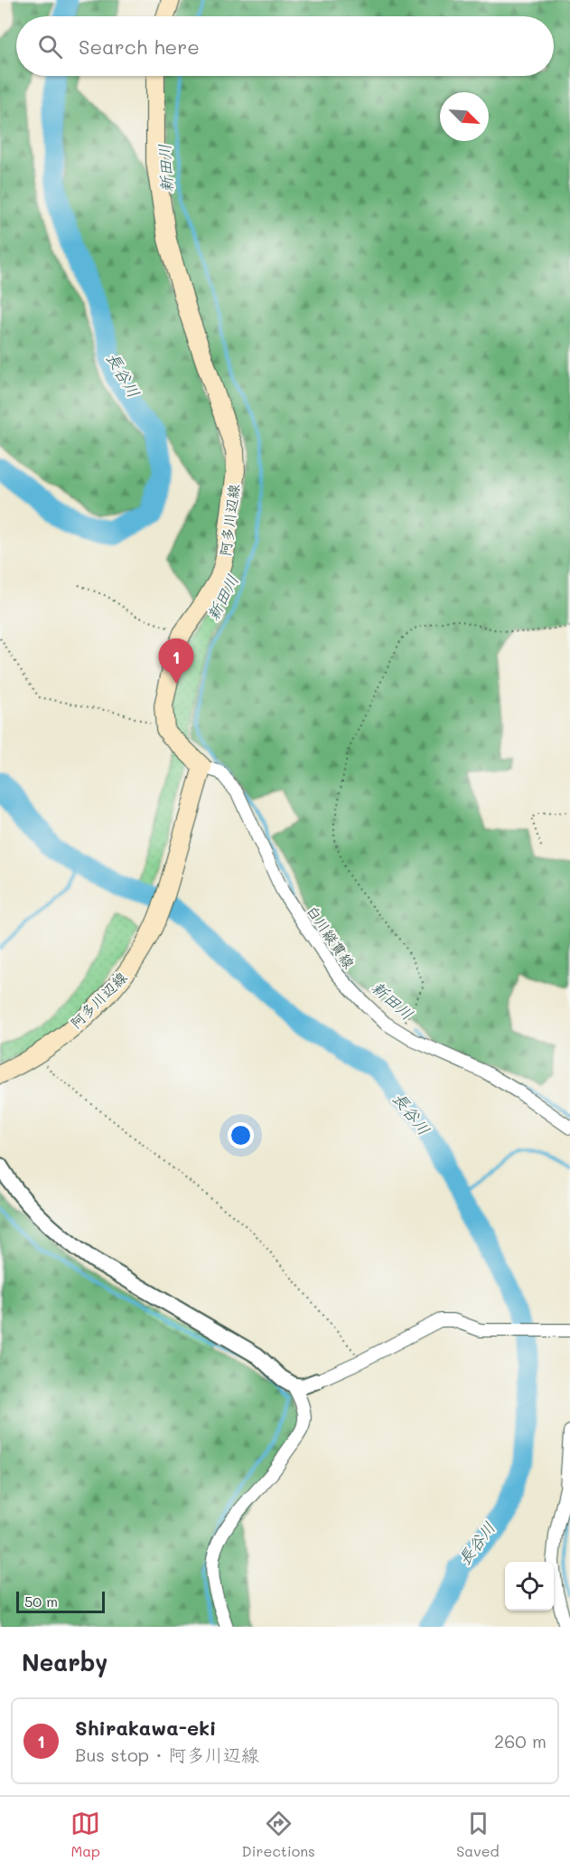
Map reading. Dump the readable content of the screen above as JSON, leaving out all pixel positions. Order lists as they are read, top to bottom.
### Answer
{
  "streets": {
    "main road": ["阿多川辺線"],
    "street": ["白川縦貫線"]
  },
  "crossings": [
    ["阿多川辺線", "白川縦貫線"]
  ],
  "water": ["新田川", "長谷川"],
  "scale_bar": "50 m",
  "north": "bottom right",
  "page": {
    "search": "Search here",
    "pins": "1",
    "scale": "50 m",
    "heading": "Nearby",
    "list": [
      {
        "mark": "1",
        "name": "Shirakawa-eki",
        "note": "Bus stop · 阿多川辺線",
        "value": "260 m"
      }
    ],
    "nav": ["Map", "Directions", "Saved"]
  }
}
